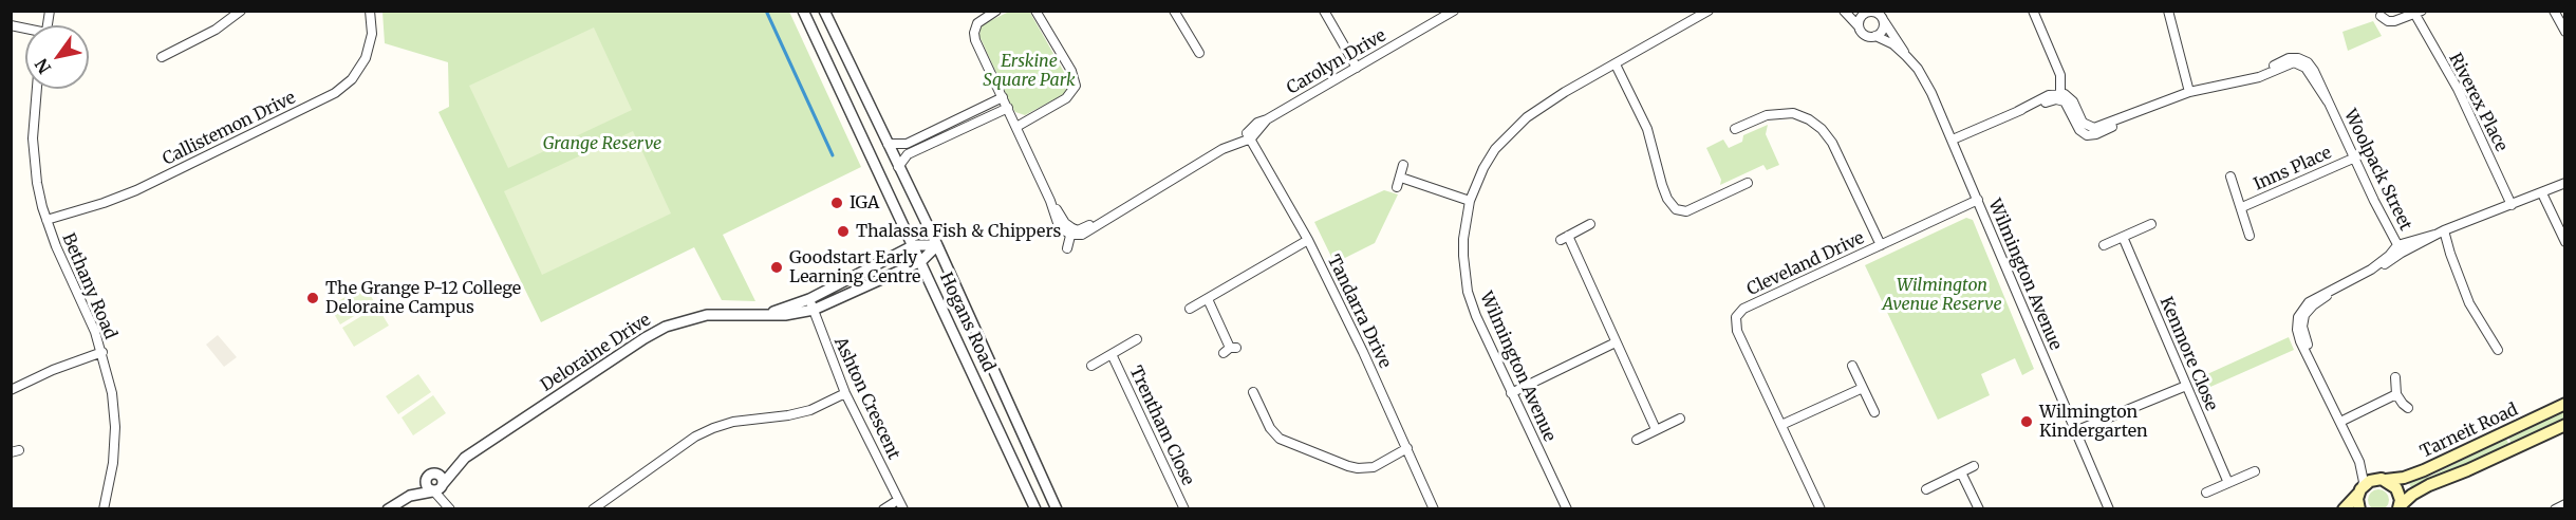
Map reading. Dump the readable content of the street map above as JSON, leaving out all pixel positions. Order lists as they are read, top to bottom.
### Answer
{
  "streets": {
    "main road": ["Tarneit Road"],
    "street": [
      "Carolyn Drive",
      "Riverex Place",
      "Callistemon Drive",
      "Inns Place",
      "Woolpack Street",
      "Cleveland Drive",
      "Wilmington Avenue",
      "Bethany Road",
      "Tandarra Drive",
      "Hogans Road",
      "Deloraine Drive",
      "Kenmore Close",
      "Ashton Crescent",
      "Trentham Close"
    ]
  },
  "crossings": [
    ["Carolyn Drive", "Tandarra Drive"],
    ["Callistemon Drive", "Bethany Road"],
    ["Inns Place", "Woolpack Street"],
    ["Cleveland Drive", "Wilmington Avenue"],
    ["Hogans Road", "Deloraine Drive"],
    ["Deloraine Drive", "Ashton Crescent"]
  ],
  "parks": ["Erskine Square Park", "Grange Reserve", "Wilmington Avenue Reserve"],
  "places": [
    "IGA",
    "Thalassa Fish & Chippers",
    "Goodstart Early Learning Centre",
    "The Grange P-12 College Deloraine Campus",
    "Wilmington Kindergarten"
  ],
  "north": "bottom left"
}
